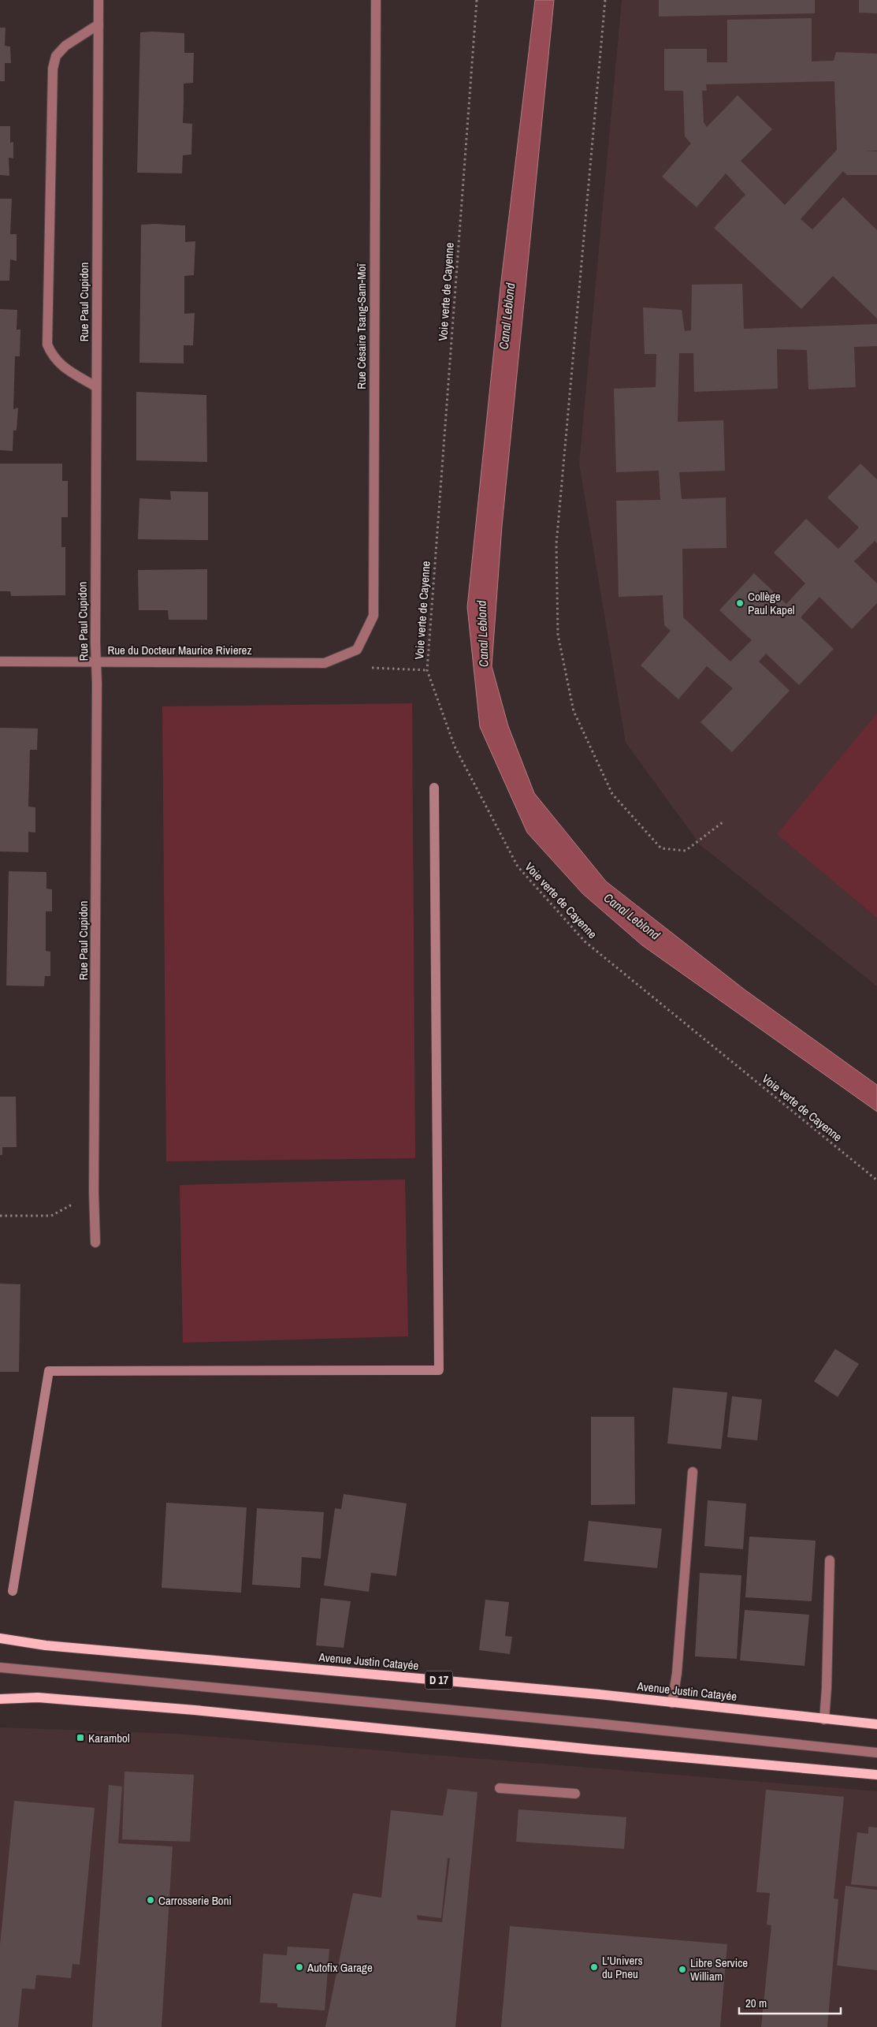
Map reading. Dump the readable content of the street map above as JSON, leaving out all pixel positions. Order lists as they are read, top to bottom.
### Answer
{
  "streets": {
    "main road": ["Avenue Justin Catayée", "D 17"],
    "street": ["Rue Paul Cupidon", "Rue Césaire Tsang-Sam-Moï", "Rue du Docteur Maurice Rivierez"],
    "path": ["Voie verte de Cayenne"]
  },
  "crossings": [
    ["Rue Paul Cupidon", "Rue du Docteur Maurice Rivierez"],
    ["Rue Césaire Tsang-Sam-Moï", "Rue du Docteur Maurice Rivierez"]
  ],
  "water": ["Canal Leblond"],
  "places": {
    "other": [
      "Collège Paul Kapel",
      "Carrosserie Boni",
      "Autofix Garage",
      "L'Univers du Pneu",
      "Libre Service William"
    ],
    "transit": ["Karambol"]
  },
  "scale_bar": "20 m"
}
